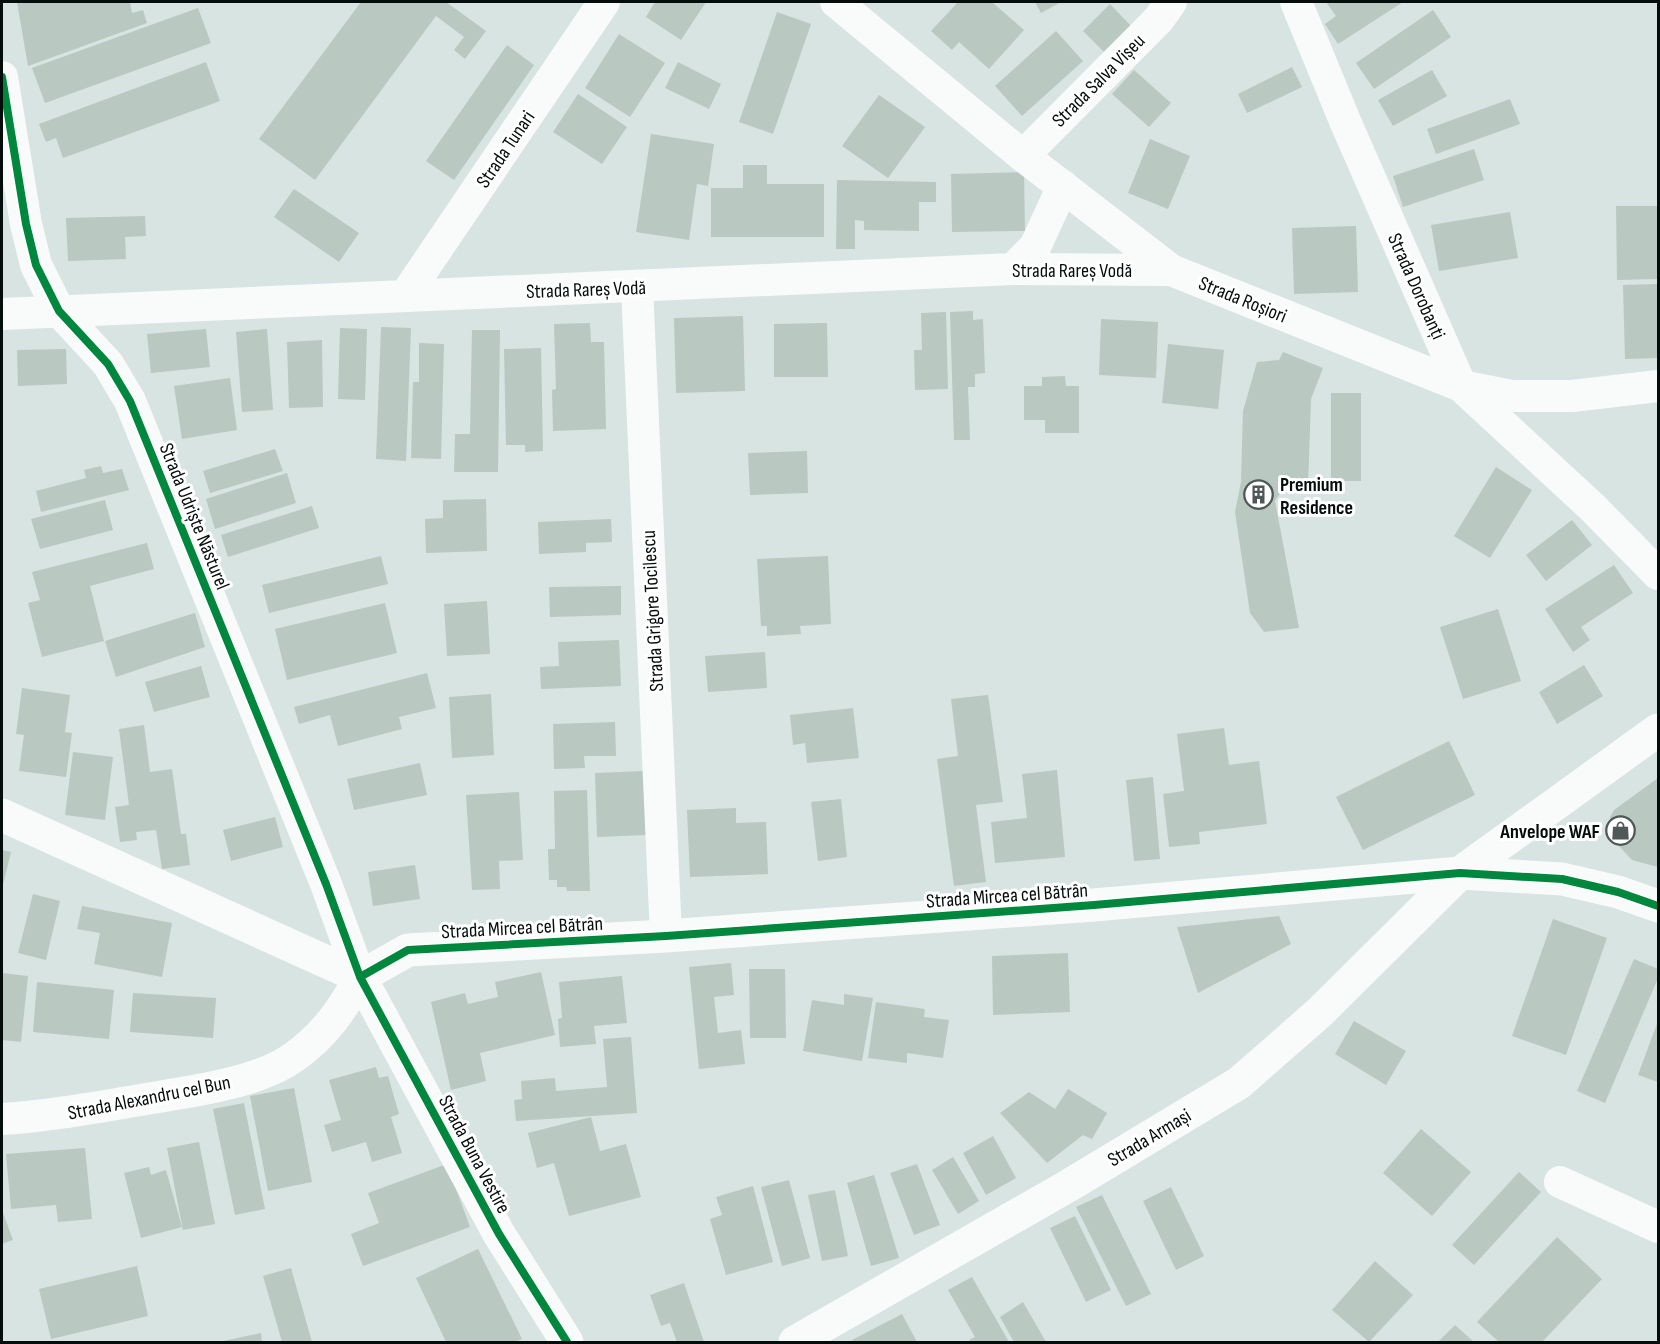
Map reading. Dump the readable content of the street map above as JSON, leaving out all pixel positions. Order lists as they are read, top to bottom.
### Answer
{
  "streets": {
    "street": [
      "Strada Salva Vișeu",
      "Strada Tunari",
      "Strada Rareș Vodă",
      "Strada Dorobanți",
      "Strada Roșiori",
      "Strada Udriște Năsturel",
      "Strada Grigore Tocilescu",
      "Strada Mircea cel Bătrân",
      "Strada Alexandru cel Bun",
      "Strada Armași",
      "Strada Buna Vestire"
    ]
  },
  "crossings": [
    ["Strada Salva Vișeu", "Strada Roșiori"],
    ["Strada Tunari", "Strada Rareș Vodă"],
    ["Strada Rareș Vodă", "Strada Roșiori"],
    ["Strada Rareș Vodă", "Strada Udriște Năsturel"],
    ["Strada Rareș Vodă", "Strada Grigore Tocilescu"],
    ["Strada Dorobanți", "Strada Roșiori"],
    ["Strada Udriște Năsturel", "Strada Mircea cel Bătrân"],
    ["Strada Udriște Năsturel", "Strada Alexandru cel Bun"],
    ["Strada Udriște Năsturel", "Strada Buna Vestire"],
    ["Strada Grigore Tocilescu", "Strada Mircea cel Bătrân"],
    ["Strada Mircea cel Bătrân", "Strada Alexandru cel Bun"],
    ["Strada Mircea cel Bătrân", "Strada Armași"],
    ["Strada Mircea cel Bătrân", "Strada Buna Vestire"],
    ["Strada Alexandru cel Bun", "Strada Buna Vestire"]
  ],
  "places": {
    "building": ["Premium Residence"],
    "shop": ["Anvelope WAF"]
  }
}
